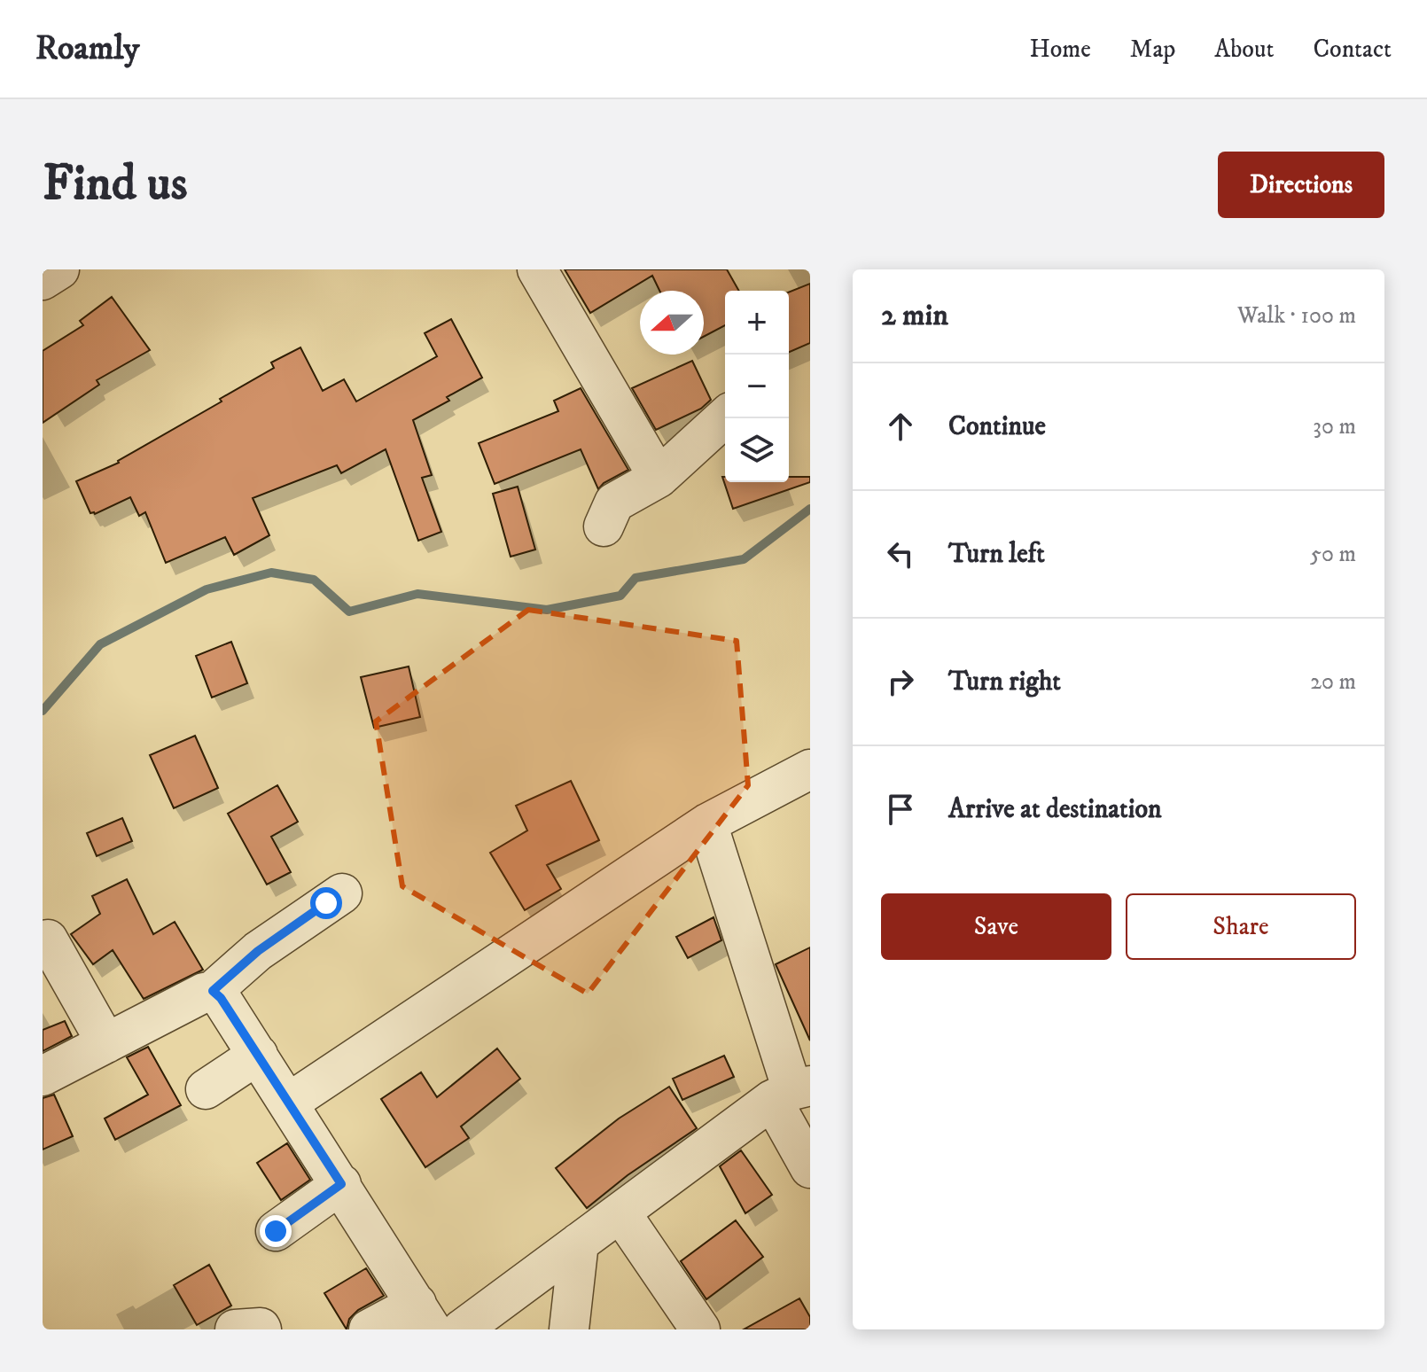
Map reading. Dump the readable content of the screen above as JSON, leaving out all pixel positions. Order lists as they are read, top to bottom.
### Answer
{
  "north": "left",
  "page": {
    "header": "Roamly",
    "nav": [
      "Home",
      "Map",
      "About",
      "Contact"
    ],
    "buttons": [
      "Directions",
      ["Save", "Share"]
    ],
    "title": "Find us",
    "heading": ["2 min", "Walk · 100 m"],
    "map_buttons": ["+", "−"],
    "list": [
      ["Continue", "30 m"],
      ["Turn left", "50 m"],
      ["Turn right", "20 m"],
      "Arrive at destination"
    ]
  }
}
